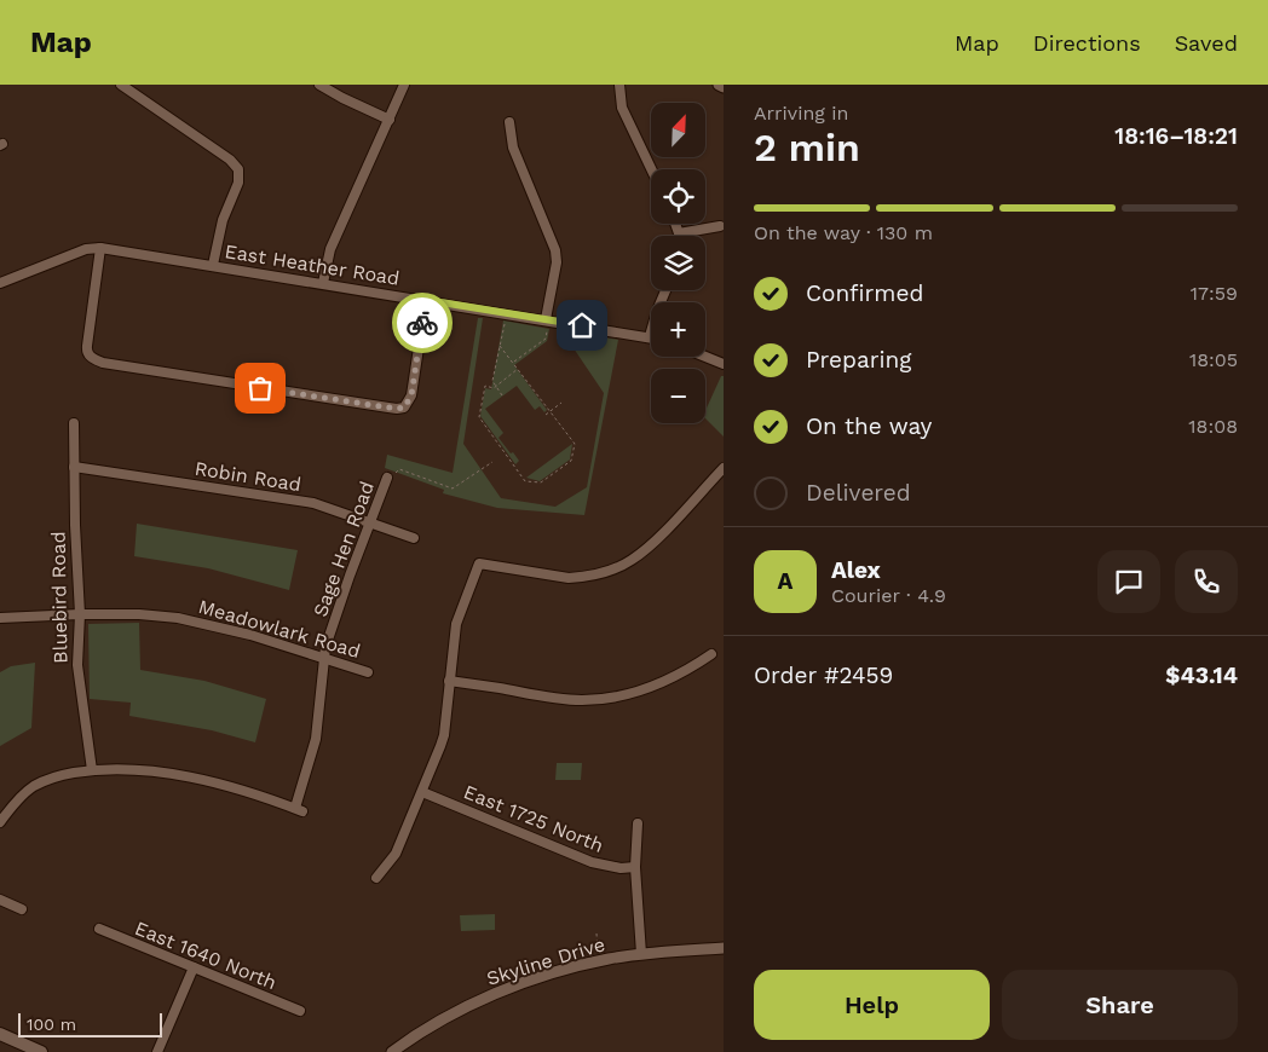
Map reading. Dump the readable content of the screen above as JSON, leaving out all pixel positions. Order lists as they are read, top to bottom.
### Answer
{
  "streets": {
    "street": [
      "East Heather Road",
      "Robin Road",
      "Sage Hen Road",
      "Bluebird Road",
      "Meadowlark Road",
      "East 1725 North",
      "East 1640 North",
      "Skyline Drive"
    ]
  },
  "crossings": [
    ["Robin Road", "Sage Hen Road"],
    ["Robin Road", "Bluebird Road"],
    ["Sage Hen Road", "Bluebird Road"],
    ["Sage Hen Road", "Meadowlark Road"],
    ["Bluebird Road", "Meadowlark Road"]
  ],
  "scale_bar": "100 m",
  "north": "top right",
  "page": {
    "header": "Map",
    "nav": ["Map", "Directions", "Saved"],
    "heading": ["2 min", "Arriving in", "18:16–18:21"],
    "panel": [
      "Alex",
      "Courier · 4.9",
      "Order #2459",
      "$43.14"
    ],
    "map_buttons": ["+", "−"],
    "bar": "On the way · 130 m",
    "list": [
      ["Confirmed", "17:59"],
      ["Preparing", "18:05"],
      ["On the way", "18:08"],
      "Delivered"
    ],
    "round": "A",
    "buttons": ["Help", "Share"],
    "scale": "100 m"
  }
}
